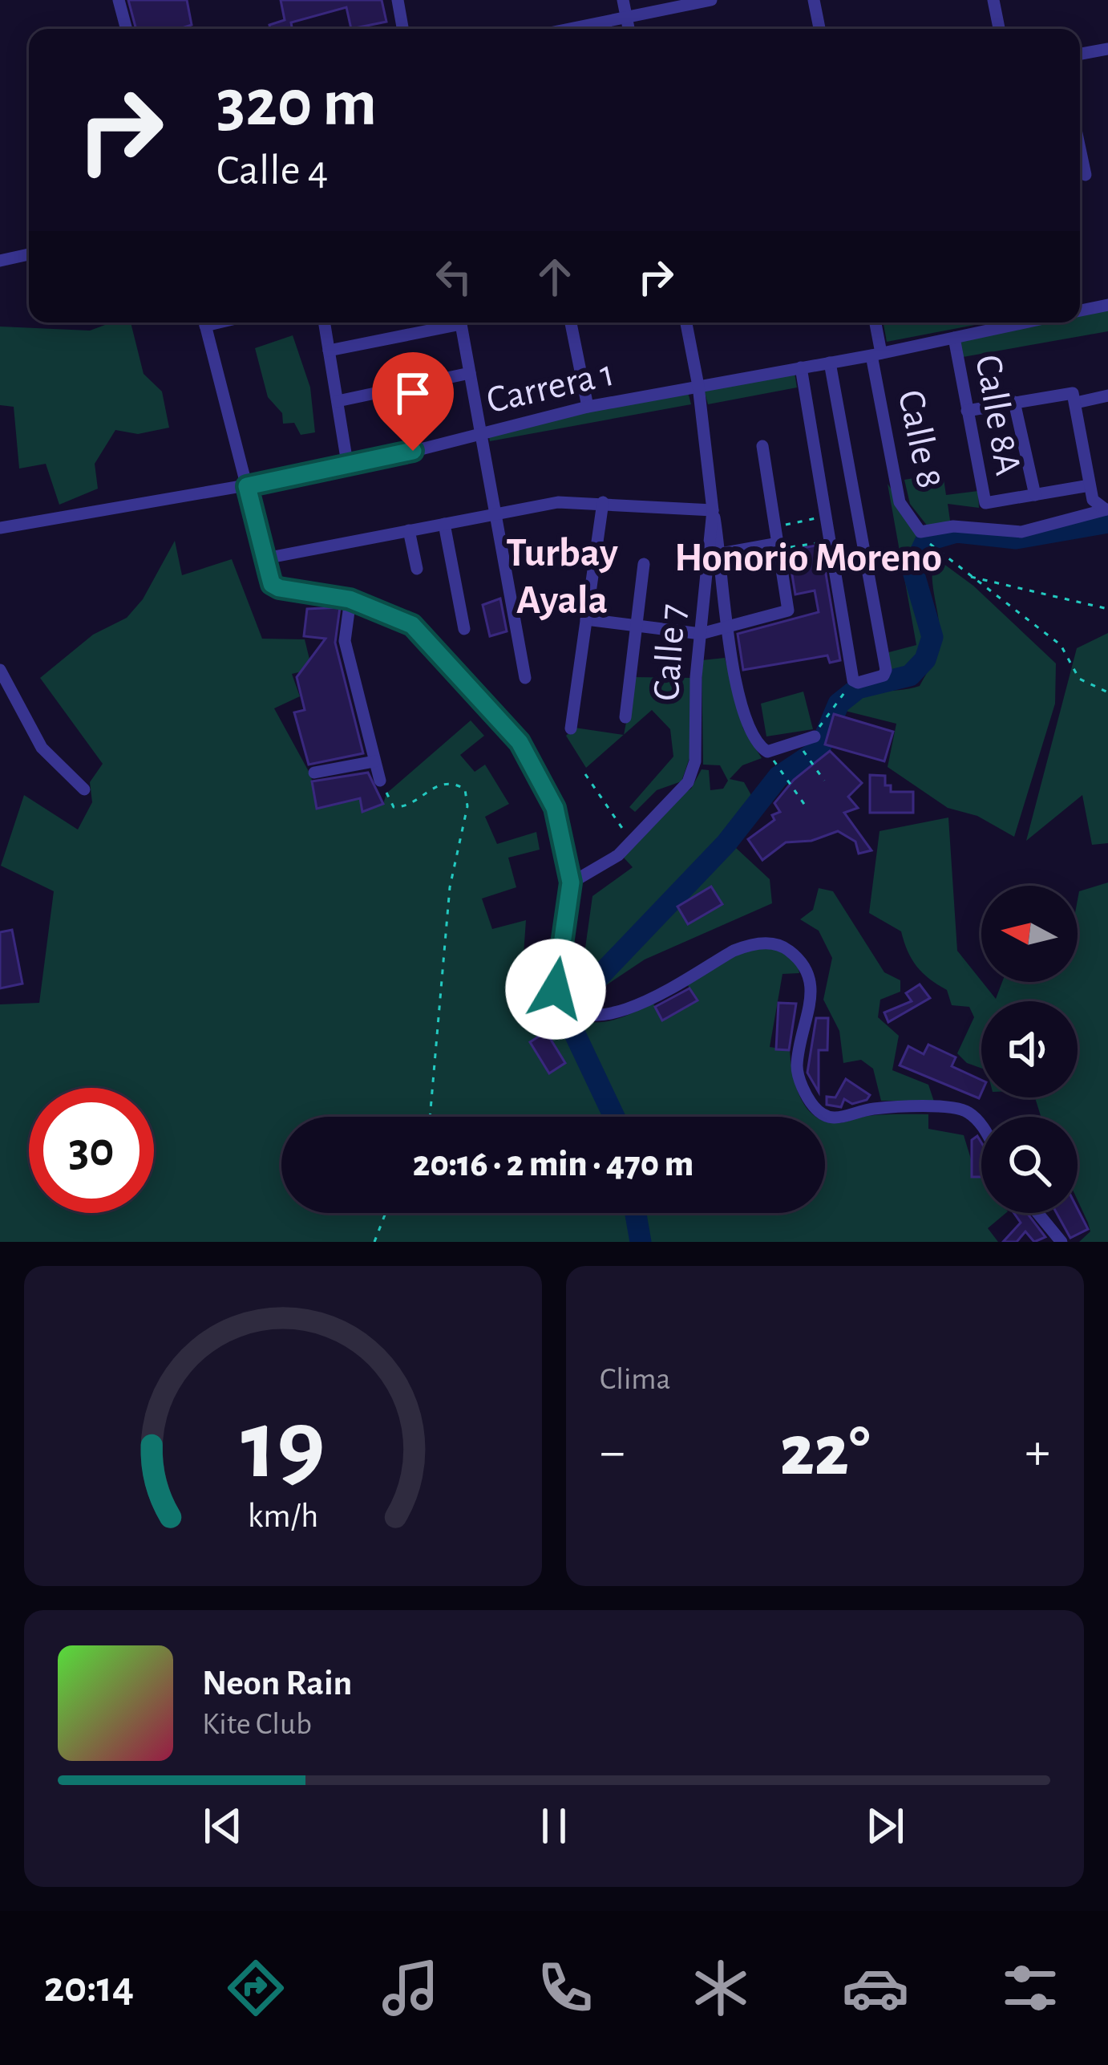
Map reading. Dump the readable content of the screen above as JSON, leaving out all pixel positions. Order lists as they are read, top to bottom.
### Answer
{
  "streets": {
    "street": [
      "Carrera 1",
      "Calle 8A",
      "Calle 8",
      "Calle 7"
    ]
  },
  "crossings": [
    ["Carrera 1", "Calle 8A"],
    ["Carrera 1", "Calle 8"],
    ["Carrera 1", "Calle 7"]
  ],
  "districts": ["Turbay Ayala", "Honorio Moreno"],
  "north": "left",
  "page": {
    "turn": ["320 m", "Calle 4"],
    "limit": "30",
    "trip": "20:16 · 2 min · 470 m",
    "tile": "Clima",
    "heat": ["−", "22°", "+"],
    "song": ["Neon Rain", "Kite Club"],
    "tabs": "20:14",
    "gauge": ["19", "km/h"]
  }
}
